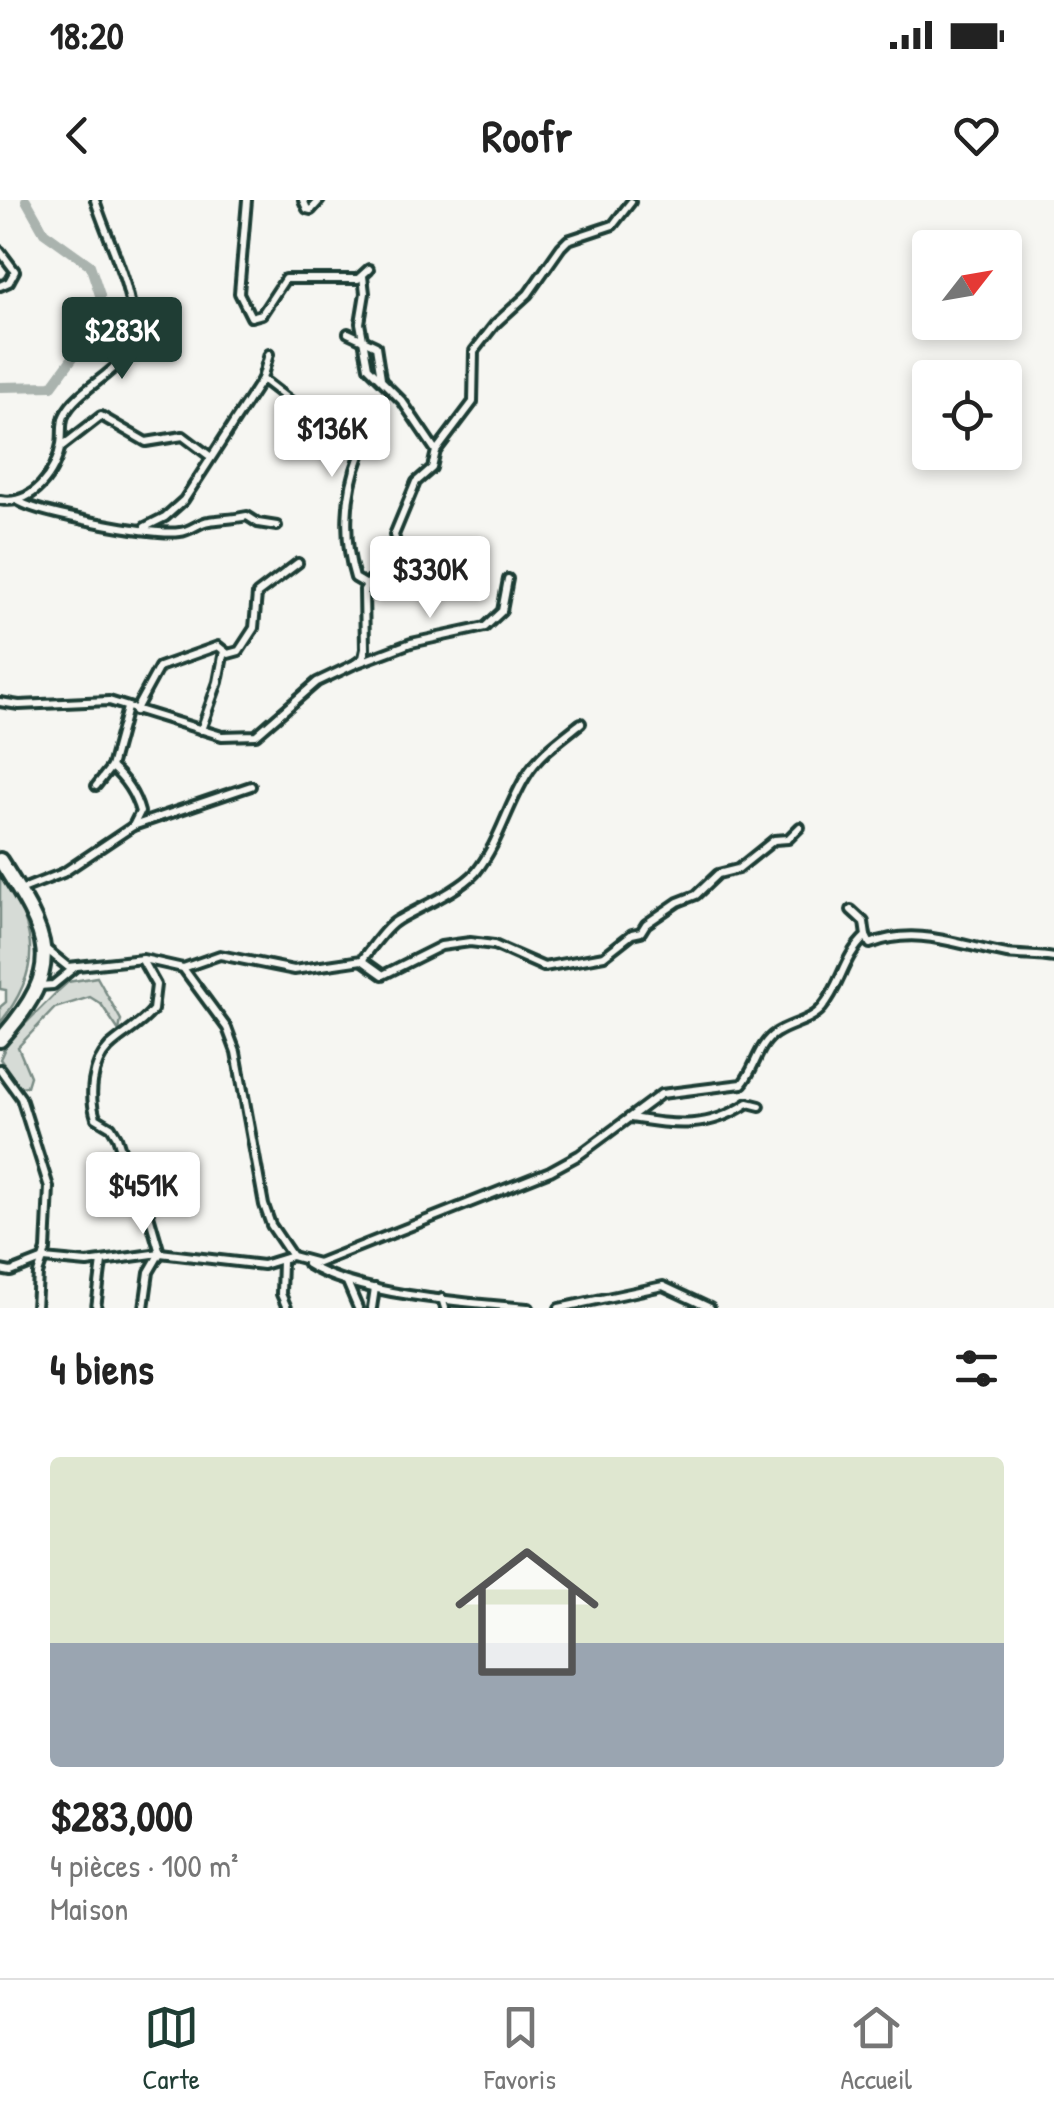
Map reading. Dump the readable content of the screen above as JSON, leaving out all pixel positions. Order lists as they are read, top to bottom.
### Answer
{
  "north": "top right",
  "page": {
    "status": "18:20",
    "header": "Roofr",
    "price": [
      "$283K",
      "$136K",
      "$330K",
      "$451K"
    ],
    "heading": "4 biens",
    "list": [
      {
        "name": "$283,000",
        "note": "4 pièces · 100 m² · Maison"
      }
    ],
    "tabs": ["Carte", "Favoris", "Accueil"]
  }
}
